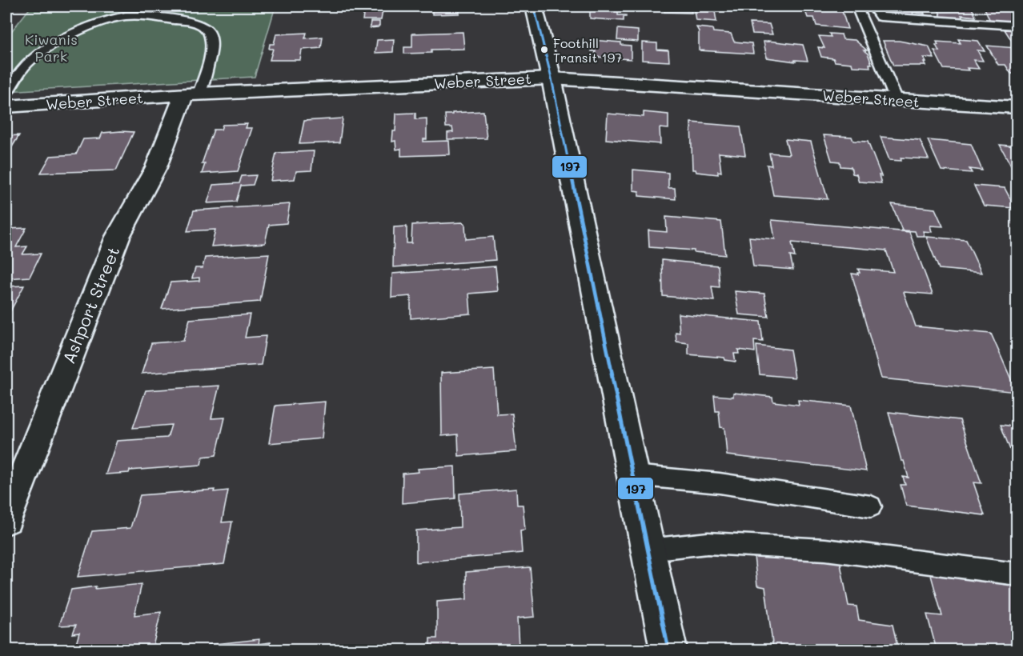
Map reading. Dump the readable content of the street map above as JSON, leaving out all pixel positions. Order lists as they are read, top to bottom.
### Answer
{
  "streets": {
    "street": ["Weber Street", "Ashport Street"]
  },
  "crossings": [
    ["Weber Street", "Ashport Street"]
  ],
  "parks": ["Kiwanis Park"],
  "places": ["Foothill Transit 197"],
  "lines": ["transit line 197"]
}
